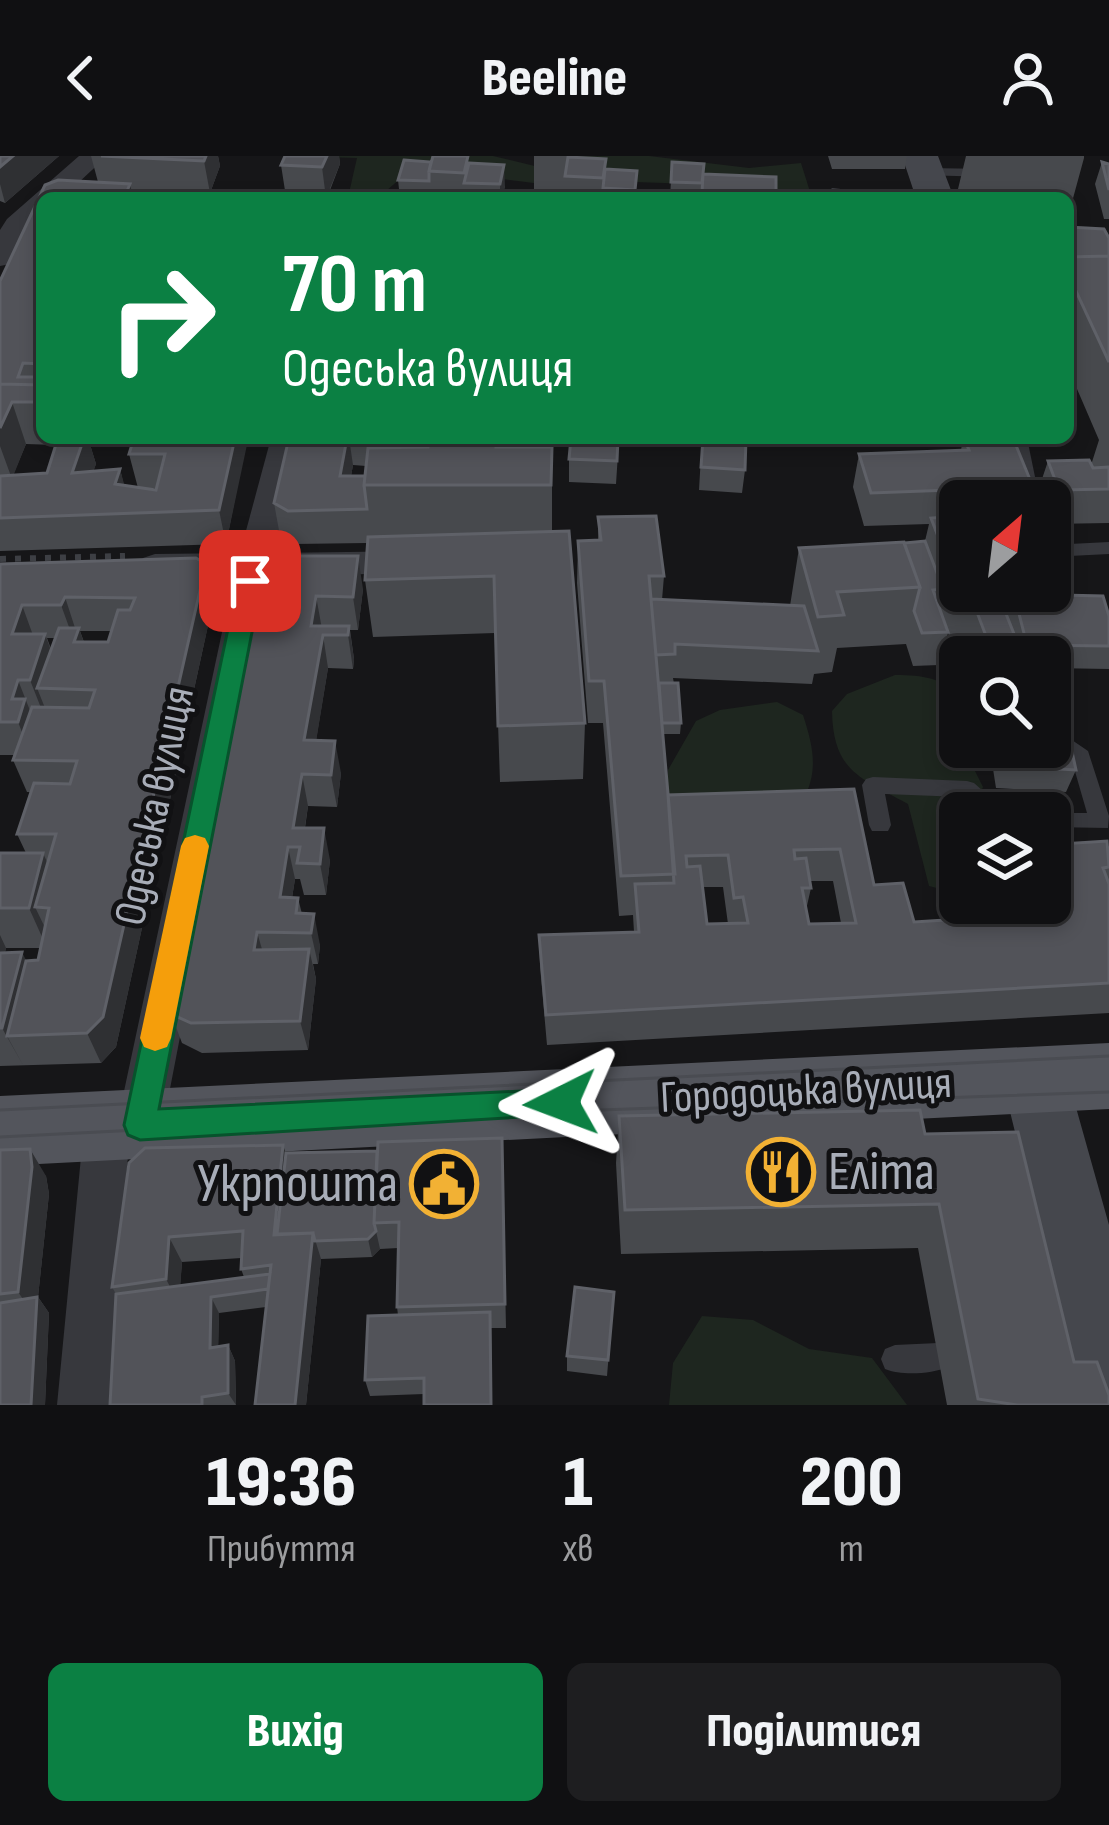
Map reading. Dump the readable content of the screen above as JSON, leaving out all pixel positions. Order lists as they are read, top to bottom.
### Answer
{
  "streets": {
    "main road": ["Городоцька вулиця"],
    "street": ["Одеська вулиця"]
  },
  "crossings": [
    ["Одеська вулиця", "Городоцька вулиця"]
  ],
  "places": {
    "restaurant": ["Еліта"],
    "public building": ["Укрпошта"]
  },
  "north": "top right",
  "page": {
    "header": "Beeline",
    "turn": ["70 m", "Одеська вулиця"],
    "eta": [
      "19:36",
      "Прибуття",
      "1",
      "хв",
      "200",
      "m"
    ],
    "buttons": ["Вихід", "Поділитися"]
  }
}
